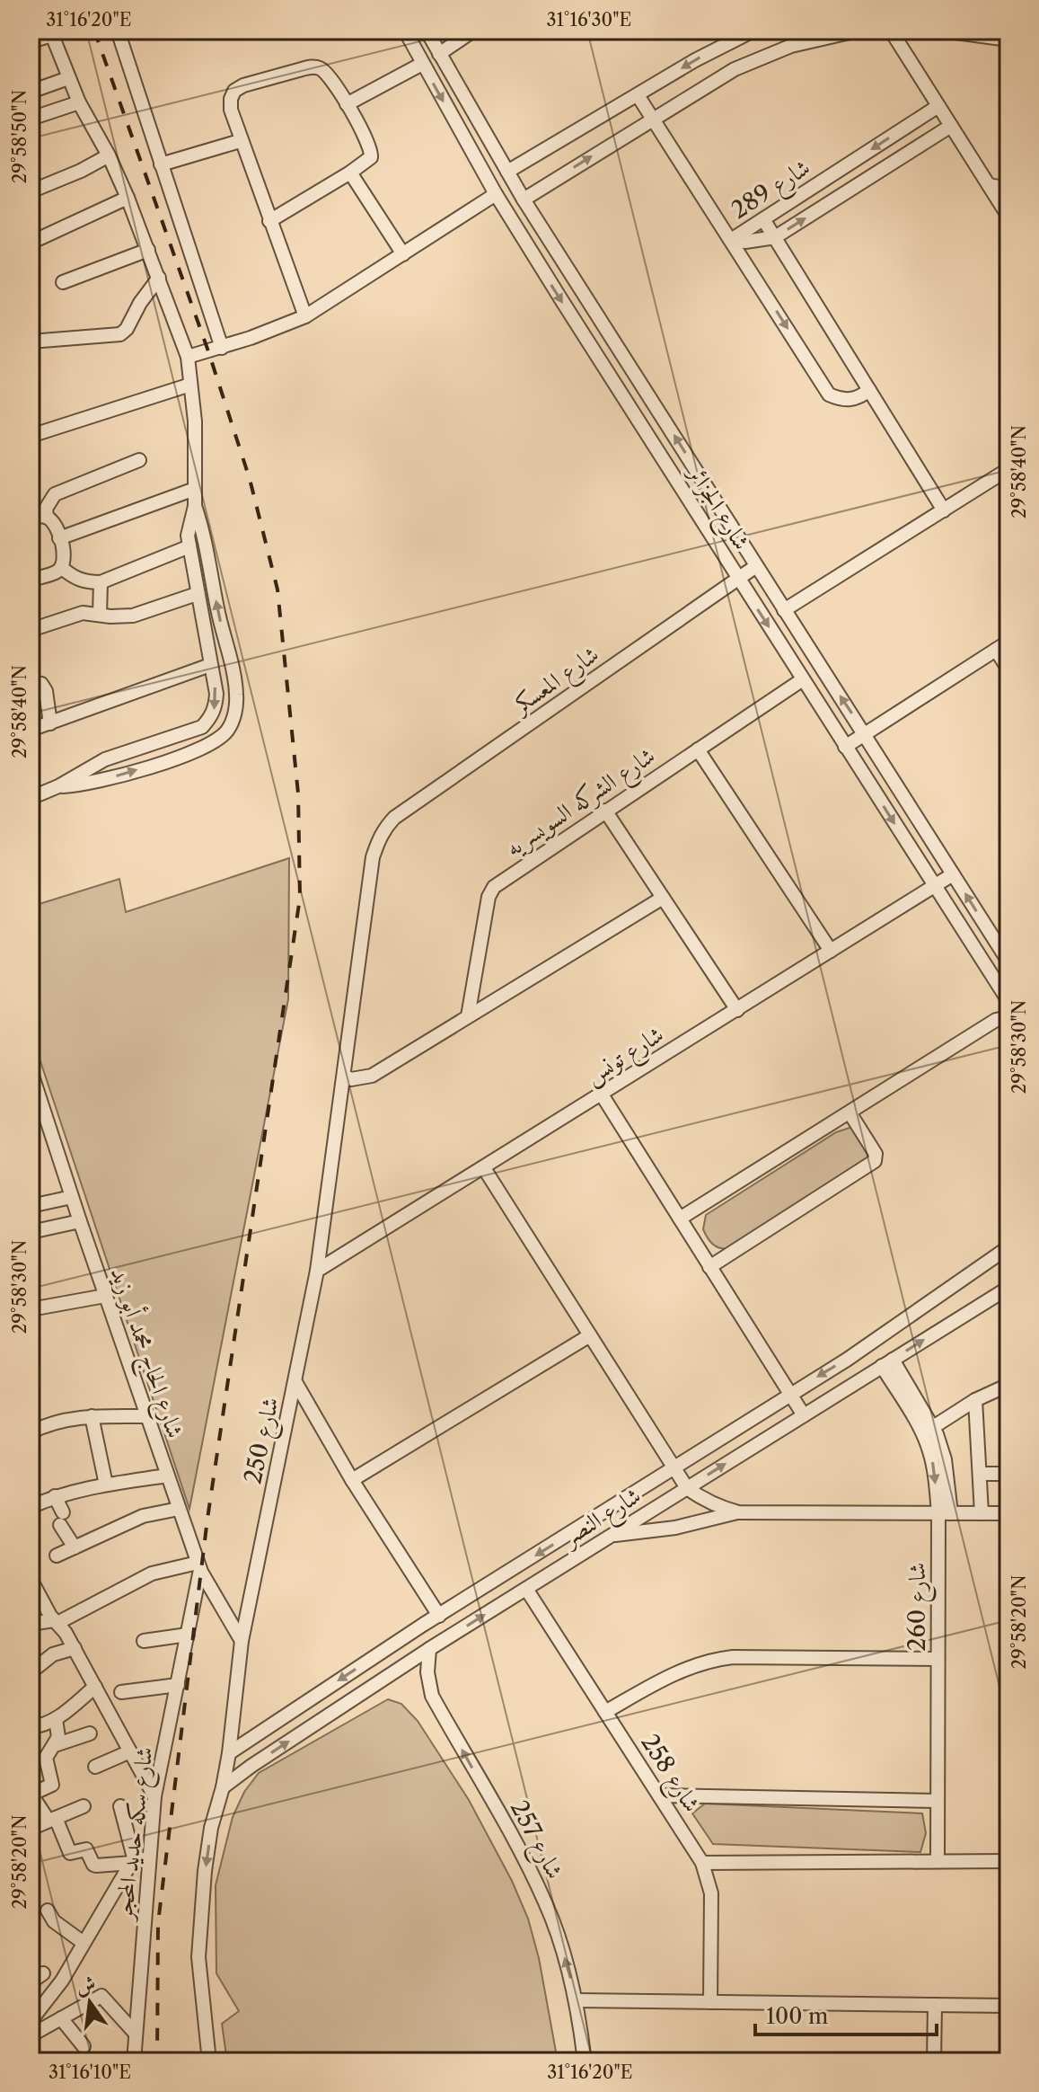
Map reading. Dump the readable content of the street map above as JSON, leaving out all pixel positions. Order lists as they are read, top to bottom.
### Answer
{
  "streets": {
    "street": [
      "شارع 289",
      "شارع الجزائر",
      "شارع المعسكر",
      "شارع الشركه السويسريه",
      "شارع تونس",
      "شارع الحاج محمد أبو زيد",
      "شارع 250",
      "شارع النصر",
      "شارع 260",
      "شارع 258",
      "شارع سكه حديد المحجر",
      "شارع 257"
    ]
  },
  "crossings": [
    ["شارع الجزائر", "شارع المعسكر"],
    ["شارع الجزائر", "شارع الشركه السويسريه"],
    ["شارع الجزائر", "شارع تونس"],
    ["شارع المعسكر", "شارع 250"],
    ["شارع تونس", "شارع 250"],
    ["شارع الحاج محمد أبو زيد", "شارع 250"],
    ["شارع الحاج محمد أبو زيد", "شارع سكه حديد المحجر"],
    ["شارع 250", "شارع النصر"],
    ["شارع النصر", "شارع 260"],
    ["شارع النصر", "شارع 258"],
    ["شارع النصر", "شارع 257"]
  ],
  "one_way": ["شارع 257"],
  "scale_bar": "100 m",
  "north": "top",
  "coordinates": [
    "31°16'20\"E",
    "31°16'30\"E",
    "29°58'50\"N",
    "29°58'40\"N",
    "29°58'30\"N",
    "29°58'20\"N",
    "31°16'10\"E"
  ]
}
